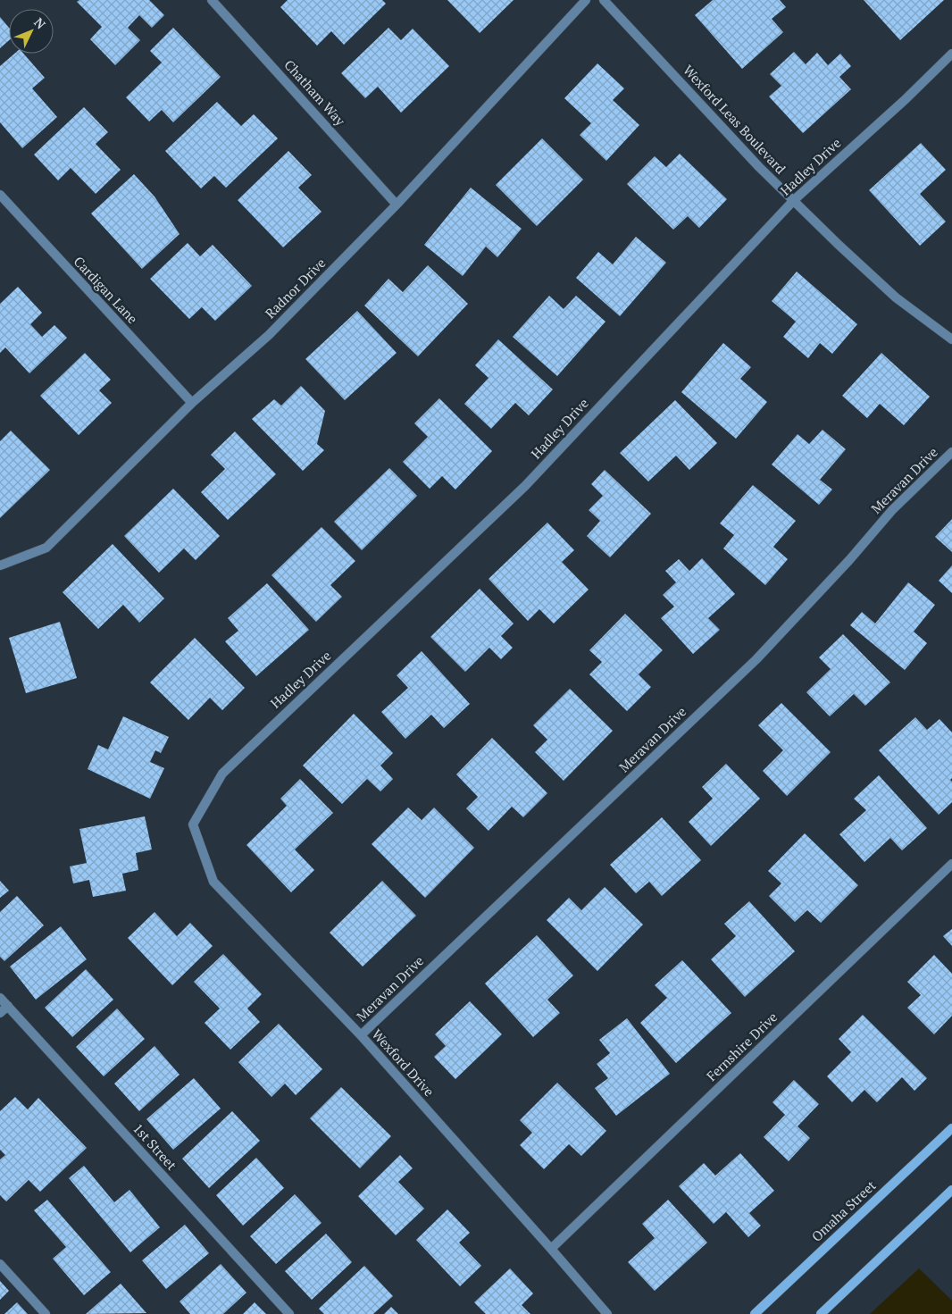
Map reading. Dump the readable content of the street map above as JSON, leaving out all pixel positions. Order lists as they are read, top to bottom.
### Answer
{
  "streets": {
    "main road": ["Omaha Street"],
    "street": [
      "Chatham Way",
      "Wexford Leas Boulevard",
      "Hadley Drive",
      "Radnor Drive",
      "Cardigan Lane",
      "Meravan Drive",
      "Fernshire Drive",
      "Wexford Drive",
      "1st Street"
    ]
  },
  "crossings": [
    ["Chatham Way", "Radnor Drive"],
    ["Wexford Leas Boulevard", "Hadley Drive"],
    ["Hadley Drive", "Wexford Drive"],
    ["Radnor Drive", "Cardigan Lane"],
    ["Meravan Drive", "Wexford Drive"],
    ["Fernshire Drive", "Wexford Drive"]
  ],
  "north": "top right"
}
